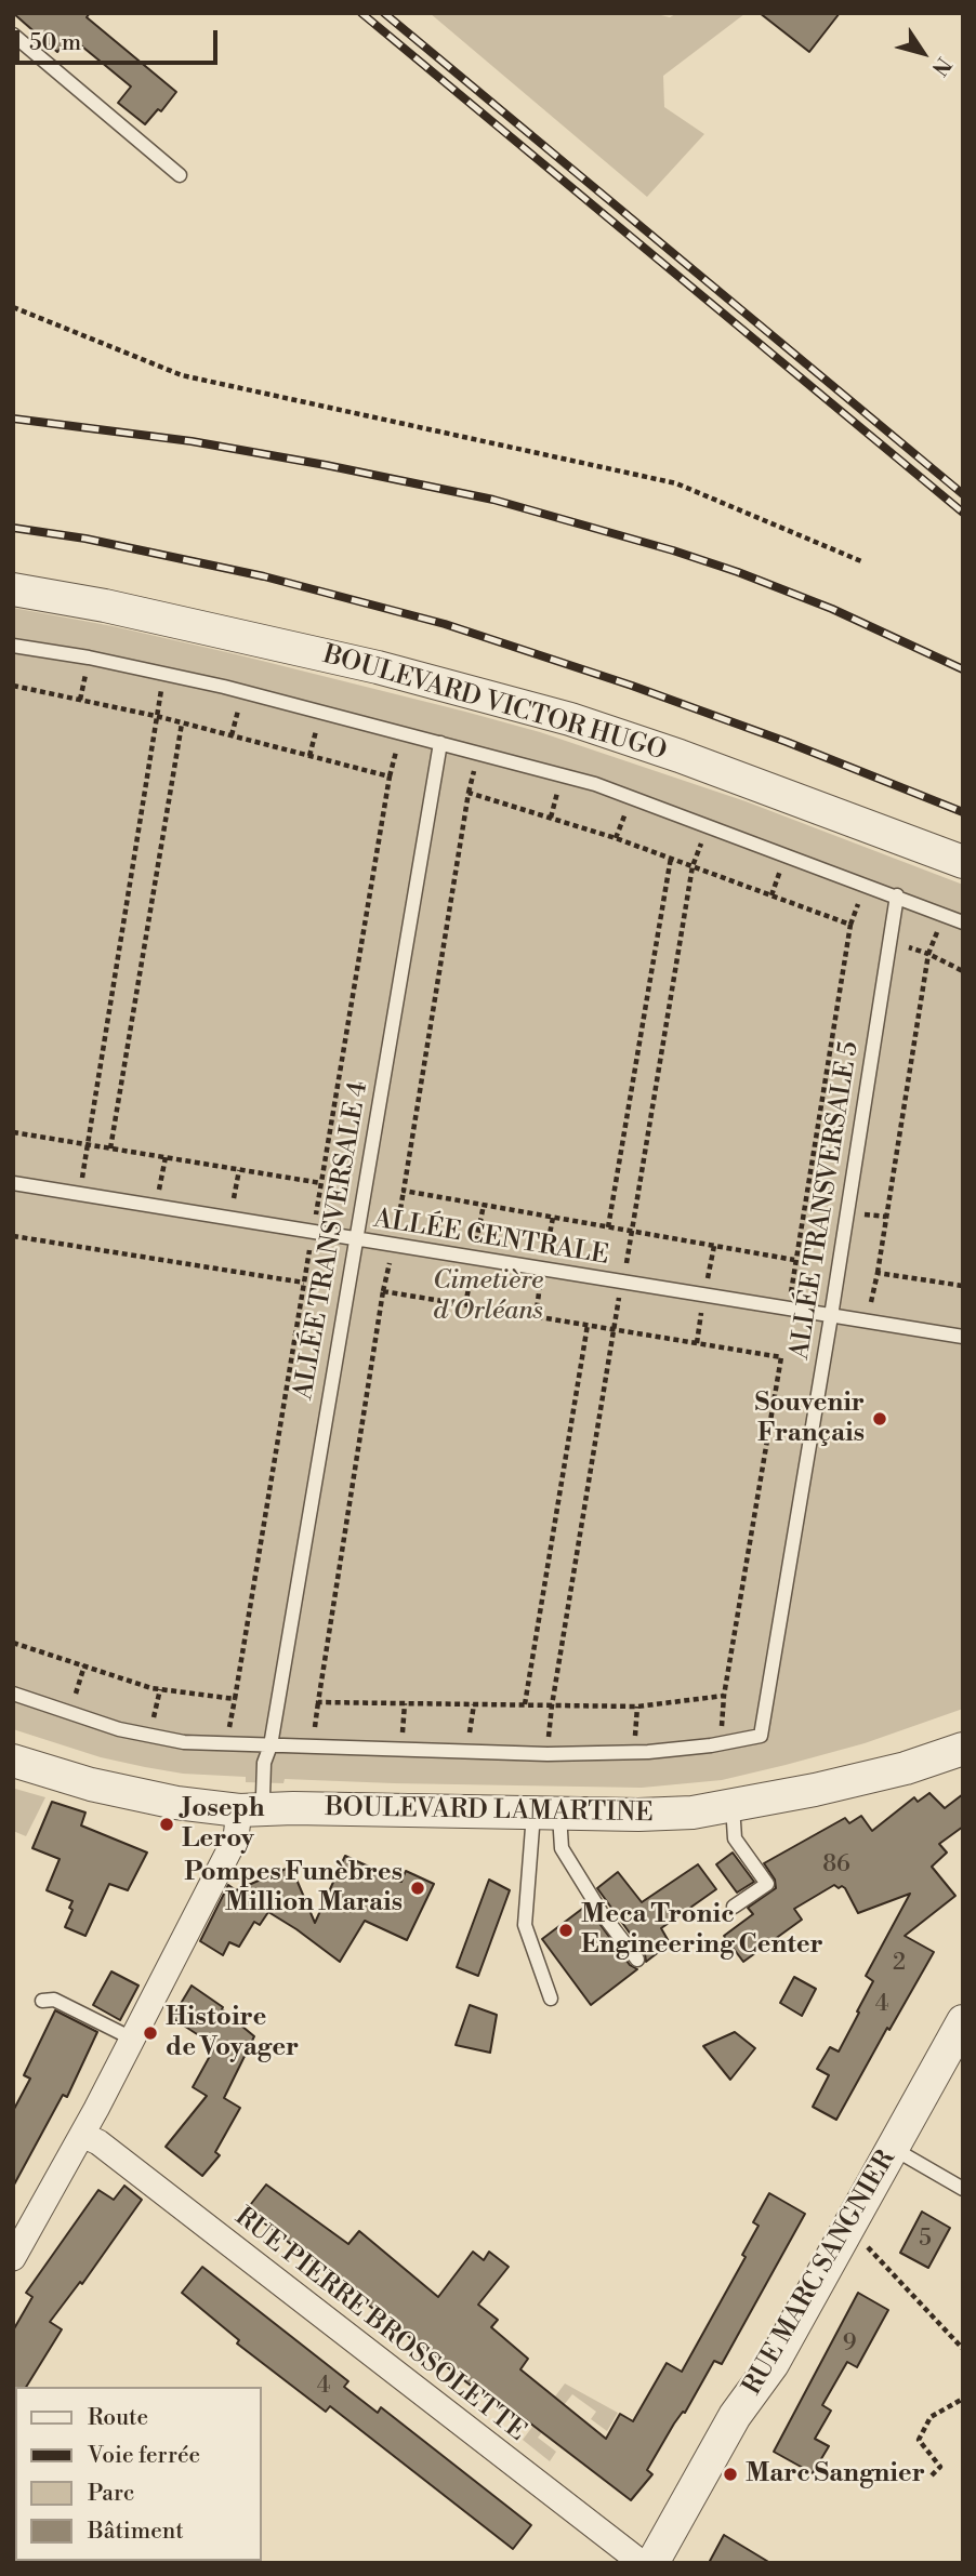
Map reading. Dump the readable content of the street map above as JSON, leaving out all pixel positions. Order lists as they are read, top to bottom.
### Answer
{
  "streets": {
    "street": [
      "BOULEVARD VICTOR HUGO",
      "BOULEVARD LAMARTINE",
      "RUE MARC SANGNIER",
      "RUE PIERRE BROSSOLETTE"
    ],
    "lane": ["ALLÉE TRANSVERSALE 5", "ALLÉE CENTRALE", "ALLÉE TRANSVERSALE 4"]
  },
  "crossings": [
    ["ALLÉE TRANSVERSALE 5", "ALLÉE CENTRALE"],
    ["ALLÉE CENTRALE", "ALLÉE TRANSVERSALE 4"],
    ["ALLÉE TRANSVERSALE 4", "BOULEVARD LAMARTINE"]
  ],
  "parks": ["Cimetière d'Orléans"],
  "places": [
    "Souvenir Français",
    "Joseph Leroy",
    "Pompes Funèbres Million Marais",
    "Meca Tronic Engineering Center",
    "Histoire de Voyager",
    "Marc Sangnier"
  ],
  "house_numbers": [
    "86",
    "2",
    "4",
    "5",
    "9",
    "4"
  ],
  "legend": [
    "Route",
    "Voie ferrée",
    "Parc",
    "Bâtiment"
  ],
  "scale_bar": "50 m",
  "north": "bottom right"
}
